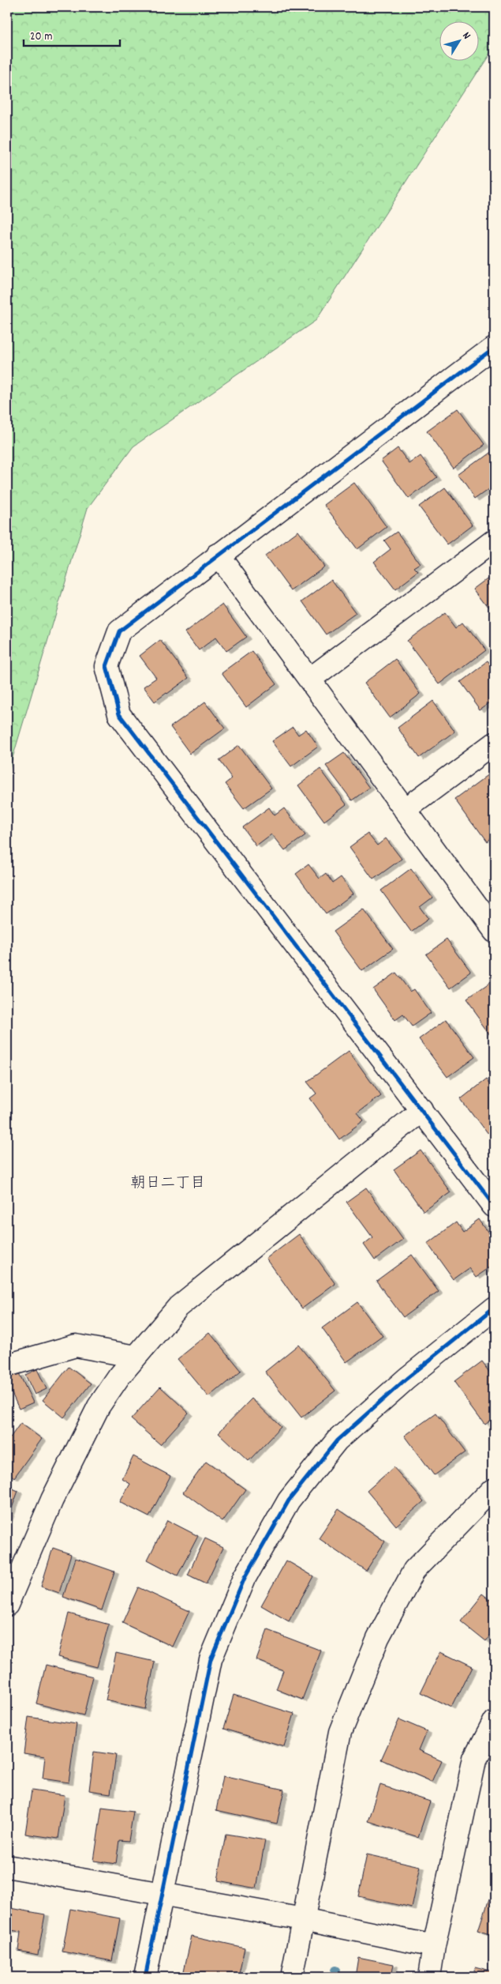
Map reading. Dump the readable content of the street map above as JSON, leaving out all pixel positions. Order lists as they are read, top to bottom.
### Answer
{
  "districts": ["朝日二丁目"],
  "scale_bar": "20 m",
  "north": "top right"
}
